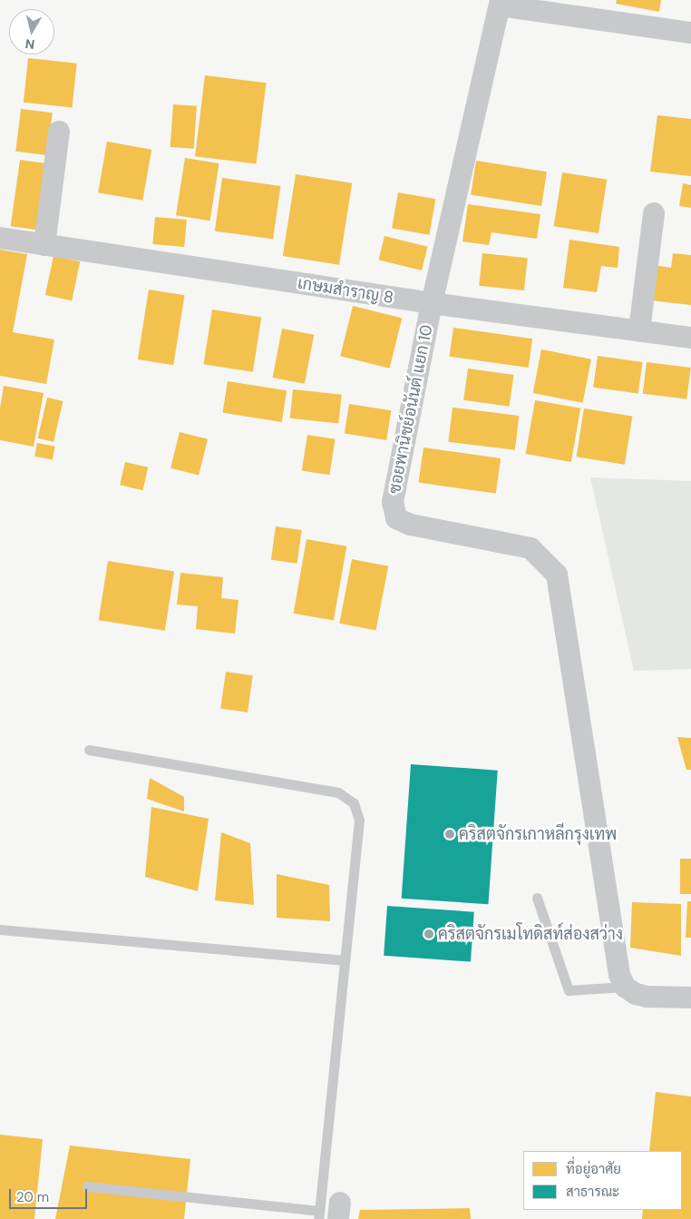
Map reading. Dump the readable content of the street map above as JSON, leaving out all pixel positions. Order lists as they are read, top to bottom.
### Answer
{
  "streets": {
    "street": ["เกษมสำราญ 8", "ซอยพานิชย์อนันต์ แยก 10"]
  },
  "crossings": [
    ["เกษมสำราญ 8", "ซอยพานิชย์อนันต์ แยก 10"]
  ],
  "places": ["คริสตจักรเกาหลีกรุงเทพ", "คริสตจักรเมโทดิสท์ส่องสว่าง"],
  "legend": ["ที่อยู่อาศัย", "สาธารณะ"],
  "scale_bar": "20 m",
  "north": "bottom"
}
